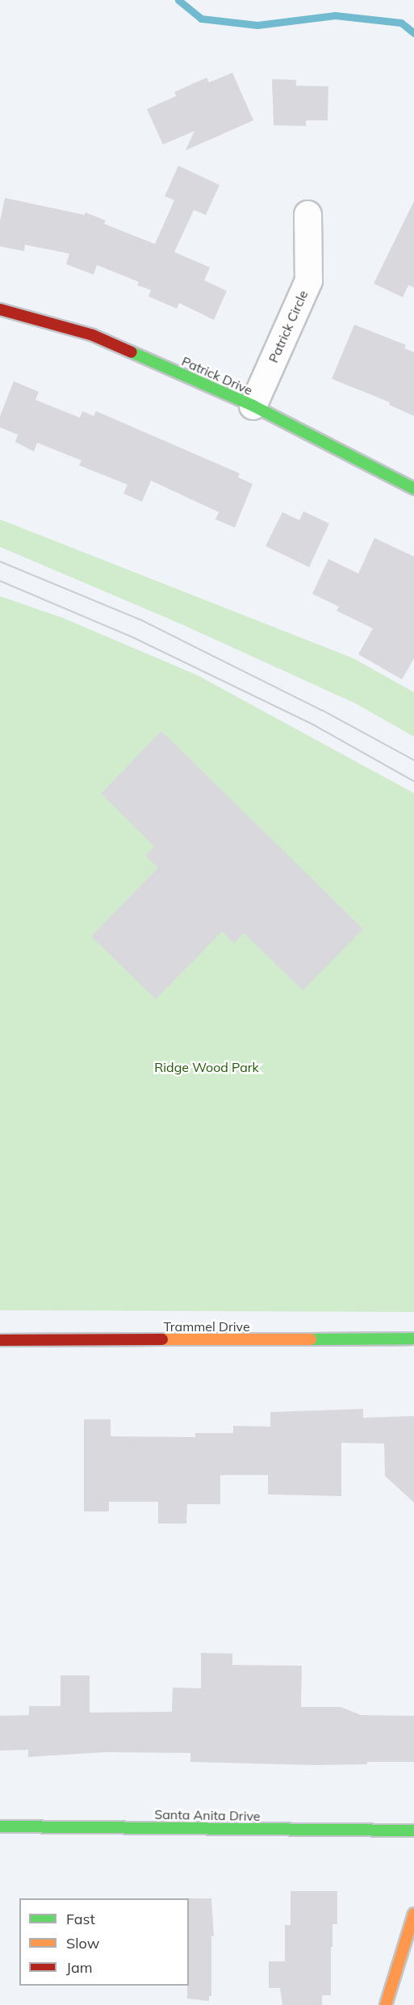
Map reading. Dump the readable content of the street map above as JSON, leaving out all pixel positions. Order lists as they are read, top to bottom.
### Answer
{
  "streets": {
    "street": [
      "Patrick Circle",
      "Patrick Drive",
      "Trammel Drive",
      "Santa Anita Drive"
    ]
  },
  "crossings": [
    ["Patrick Circle", "Patrick Drive"]
  ],
  "parks": ["Ridge Wood Park"],
  "legend": ["Fast", "Slow", "Jam"]
}
